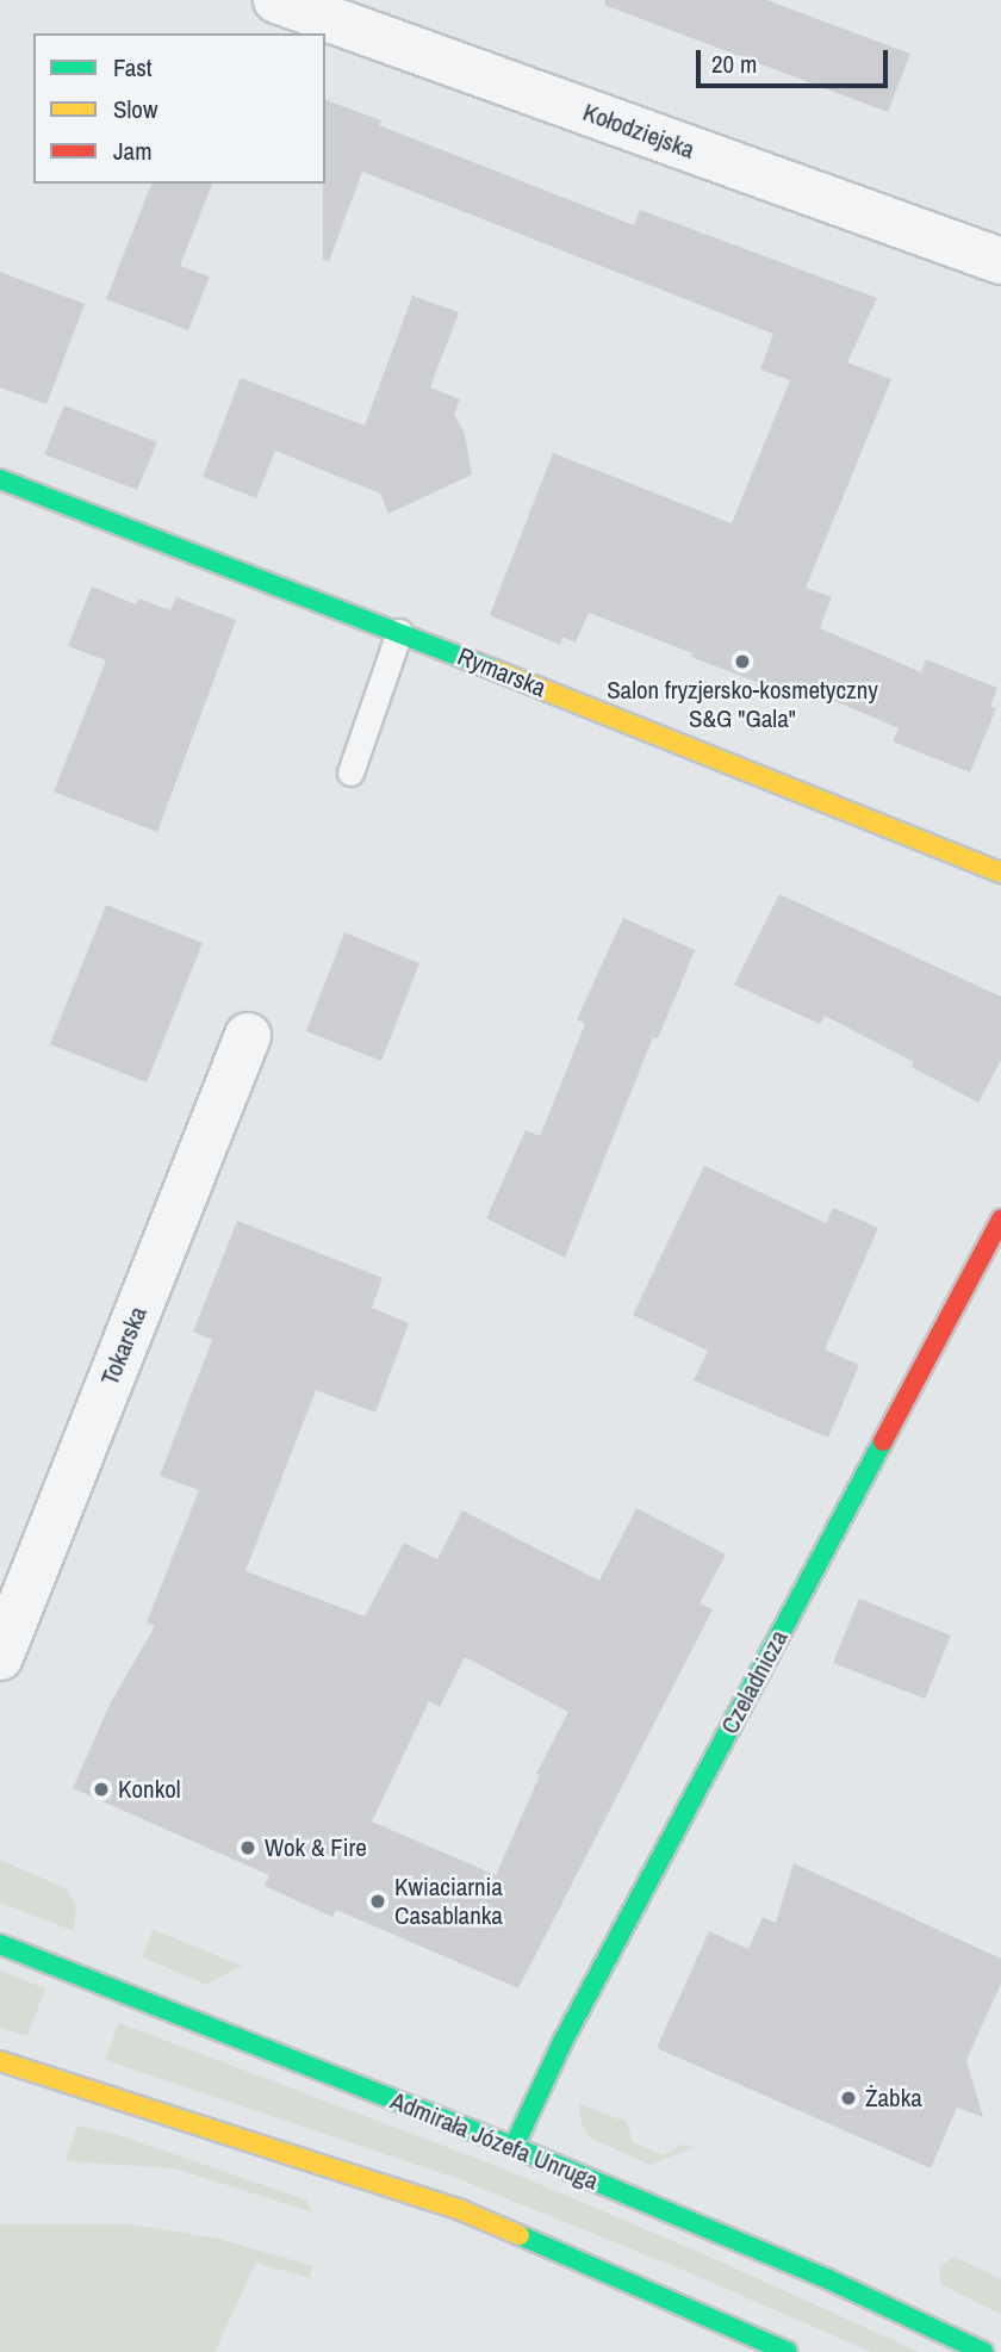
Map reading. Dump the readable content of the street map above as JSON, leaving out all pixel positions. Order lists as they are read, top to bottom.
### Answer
{
  "streets": {
    "street": [
      "Kołodziejska",
      "Rymarska",
      "Tokarska",
      "Czeladnicza",
      "Admirała Józefa Unruga"
    ]
  },
  "crossings": [
    ["Czeladnicza", "Admirała Józefa Unruga"]
  ],
  "places": [
    "Salon fryzjersko-kosmetyczny S&G \"Gala\"",
    "Konkol",
    "Wok & Fire",
    "Kwiaciarnia Casablanka",
    "Żabka"
  ],
  "legend": ["Fast", "Slow", "Jam"],
  "scale_bar": "20 m"
}
